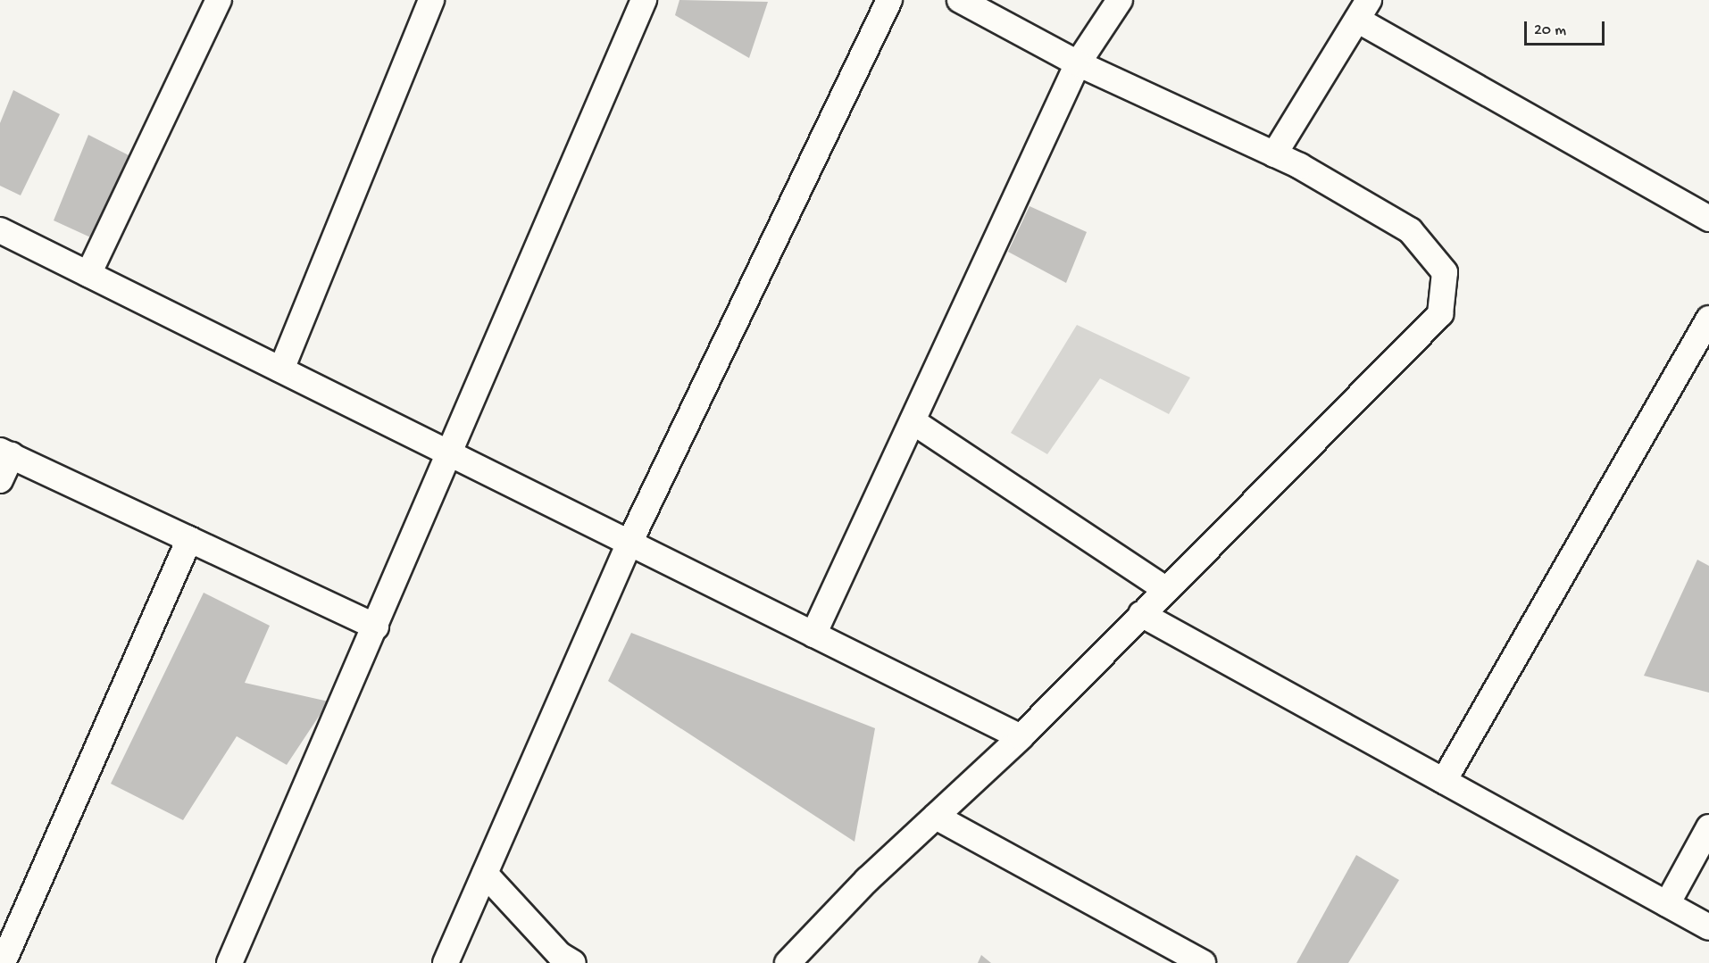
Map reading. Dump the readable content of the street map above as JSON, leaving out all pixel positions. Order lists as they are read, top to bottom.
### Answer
{
  "scale_bar": "20 m"
}
